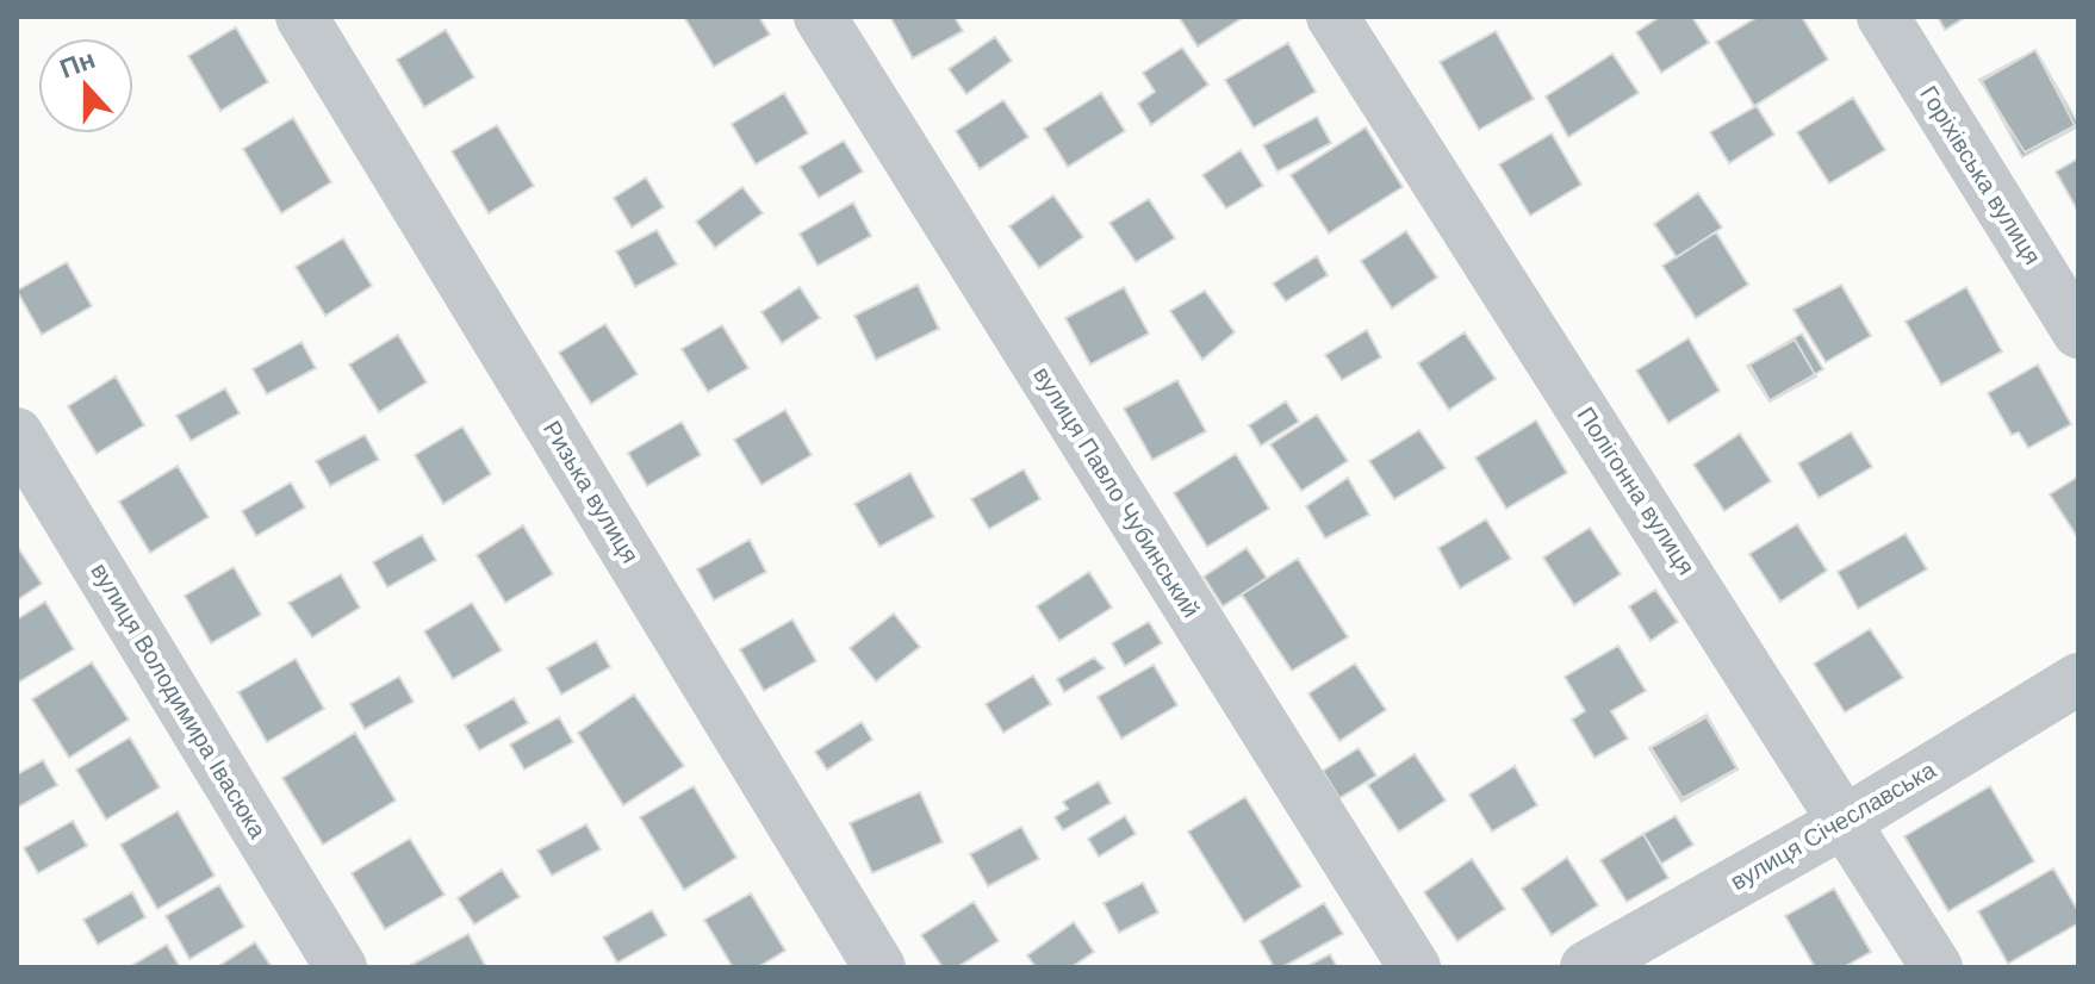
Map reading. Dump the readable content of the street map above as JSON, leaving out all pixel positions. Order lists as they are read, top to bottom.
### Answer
{
  "streets": {
    "street": [
      "Горіхівська вулиця",
      "Полігонна вулиця",
      "Ризька вулиця",
      "вулиця Павло Чубинський",
      "вулиця Володимира Івасюка",
      "вулиця Січеславська"
    ]
  },
  "crossings": [
    ["Полігонна вулиця", "вулиця Січеславська"]
  ],
  "north": "top"
}
